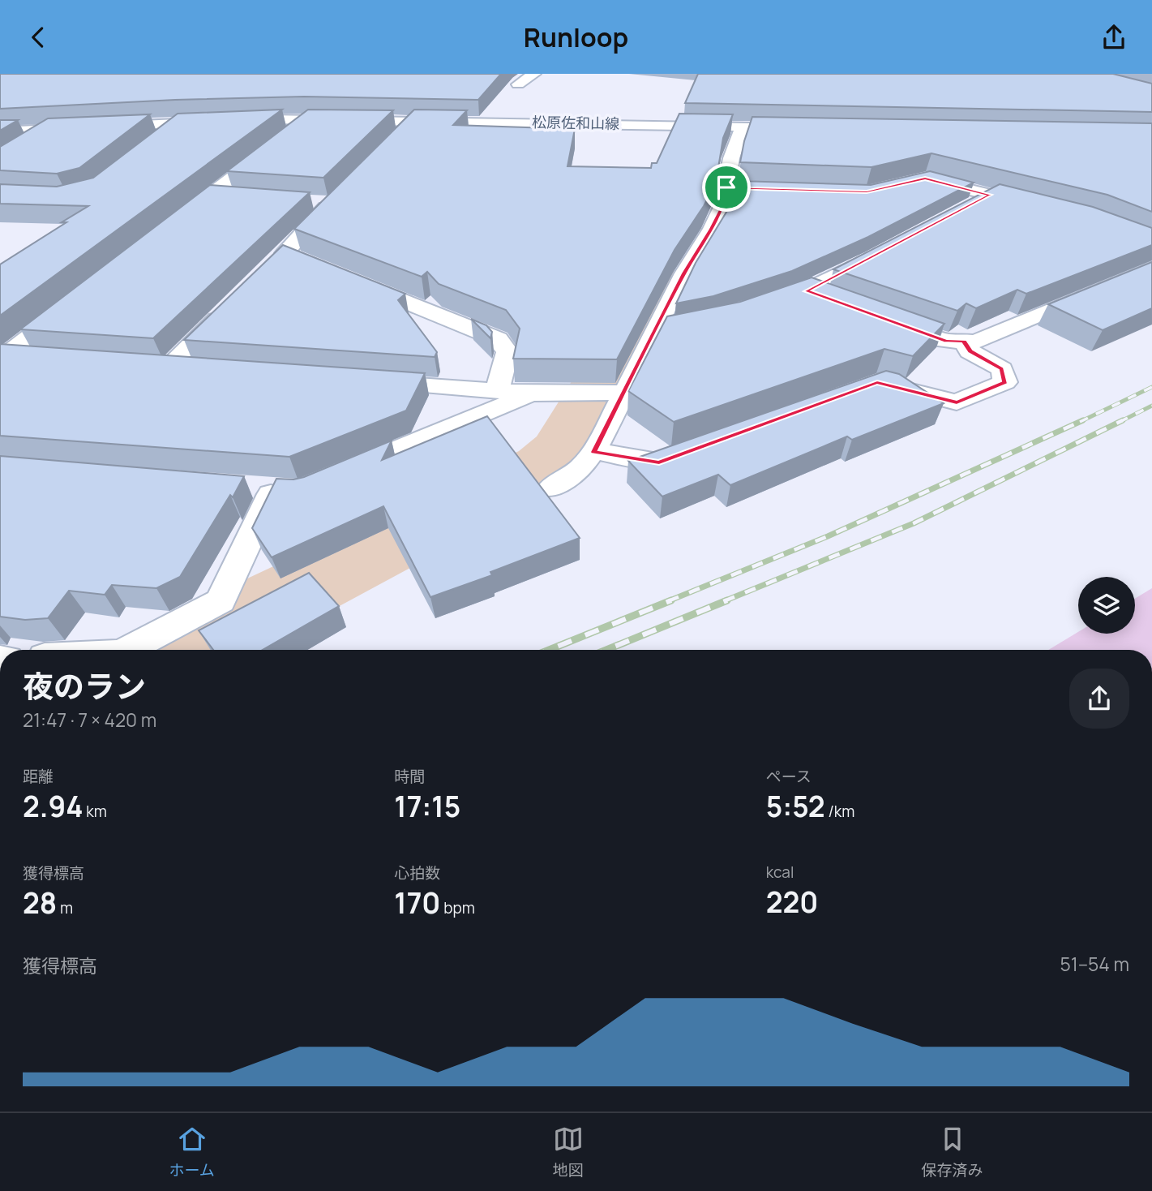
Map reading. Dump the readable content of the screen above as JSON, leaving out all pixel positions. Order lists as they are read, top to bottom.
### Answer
{
  "streets": {
    "street": ["松原佐和山線"]
  },
  "page": {
    "header": "Runloop",
    "heading": ["夜のラン", "21:47 · 7 × 420 m"],
    "stats": [
      ["距離", "2.94 km"],
      ["時間", "17:15"],
      ["ペース", "5:52 /km"],
      ["獲得標高", "28 m"],
      ["心拍数", "170 bpm"],
      ["kcal", "220"]
    ],
    "chart": ["獲得標高", "51–54 m"],
    "tabs": ["ホーム", "地図", "保存済み"]
  }
}
